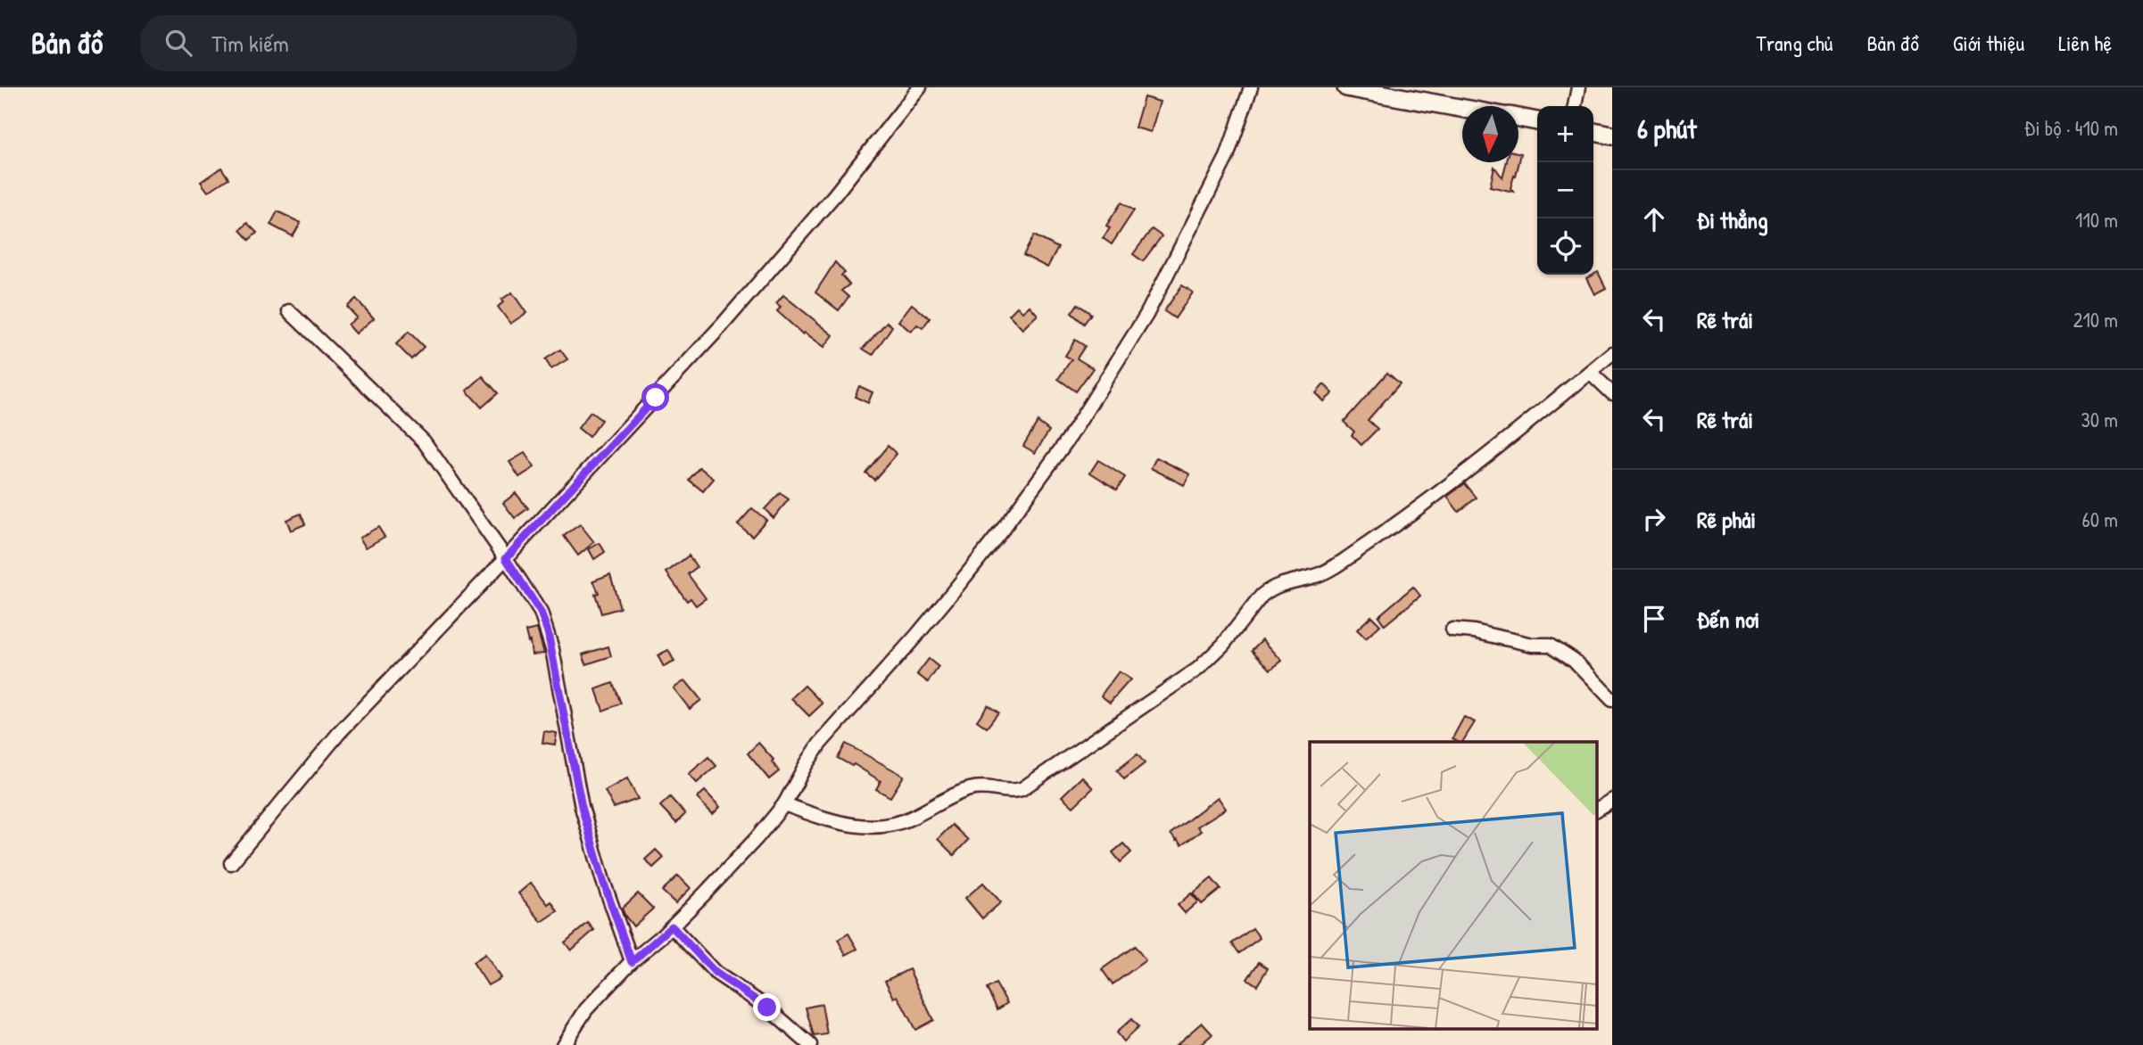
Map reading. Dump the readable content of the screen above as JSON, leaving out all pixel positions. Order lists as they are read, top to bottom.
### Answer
{
  "north": "bottom",
  "page": {
    "header": "Bản đồ",
    "search": "Tìm kiếm",
    "nav": [
      "Trang chủ",
      "Bản đồ",
      "Giới thiệu",
      "Liên hệ"
    ],
    "heading": ["6 phút", "Đi bộ · 410 m"],
    "map_buttons": ["+", "−"],
    "list": [
      ["Đi thẳng", "110 m"],
      ["Rẽ trái", "210 m"],
      ["Rẽ trái", "30 m"],
      ["Rẽ phải", "60 m"],
      "Đến nơi"
    ]
  }
}
